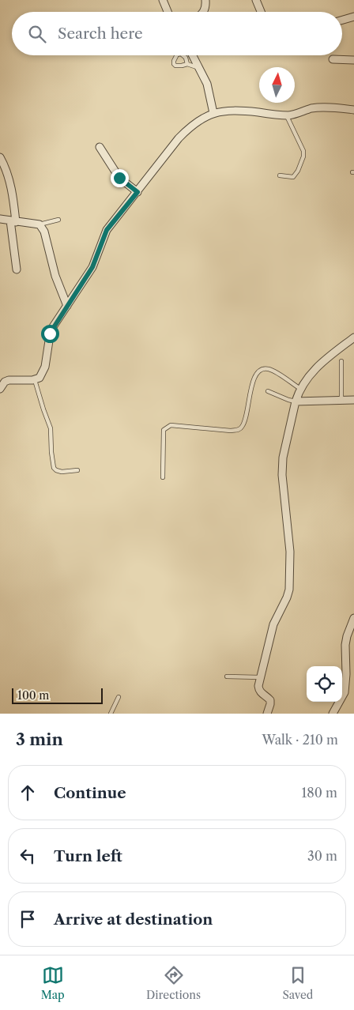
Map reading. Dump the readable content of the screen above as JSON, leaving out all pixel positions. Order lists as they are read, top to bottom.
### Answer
{
  "scale_bar": "100 m",
  "north": "top",
  "page": {
    "search": "Search here",
    "scale": "100 m",
    "heading": ["3 min", "Walk · 210 m"],
    "list": [
      ["Continue", "180 m"],
      ["Turn left", "30 m"],
      "Arrive at destination"
    ],
    "nav": ["Map", "Directions", "Saved"]
  }
}
